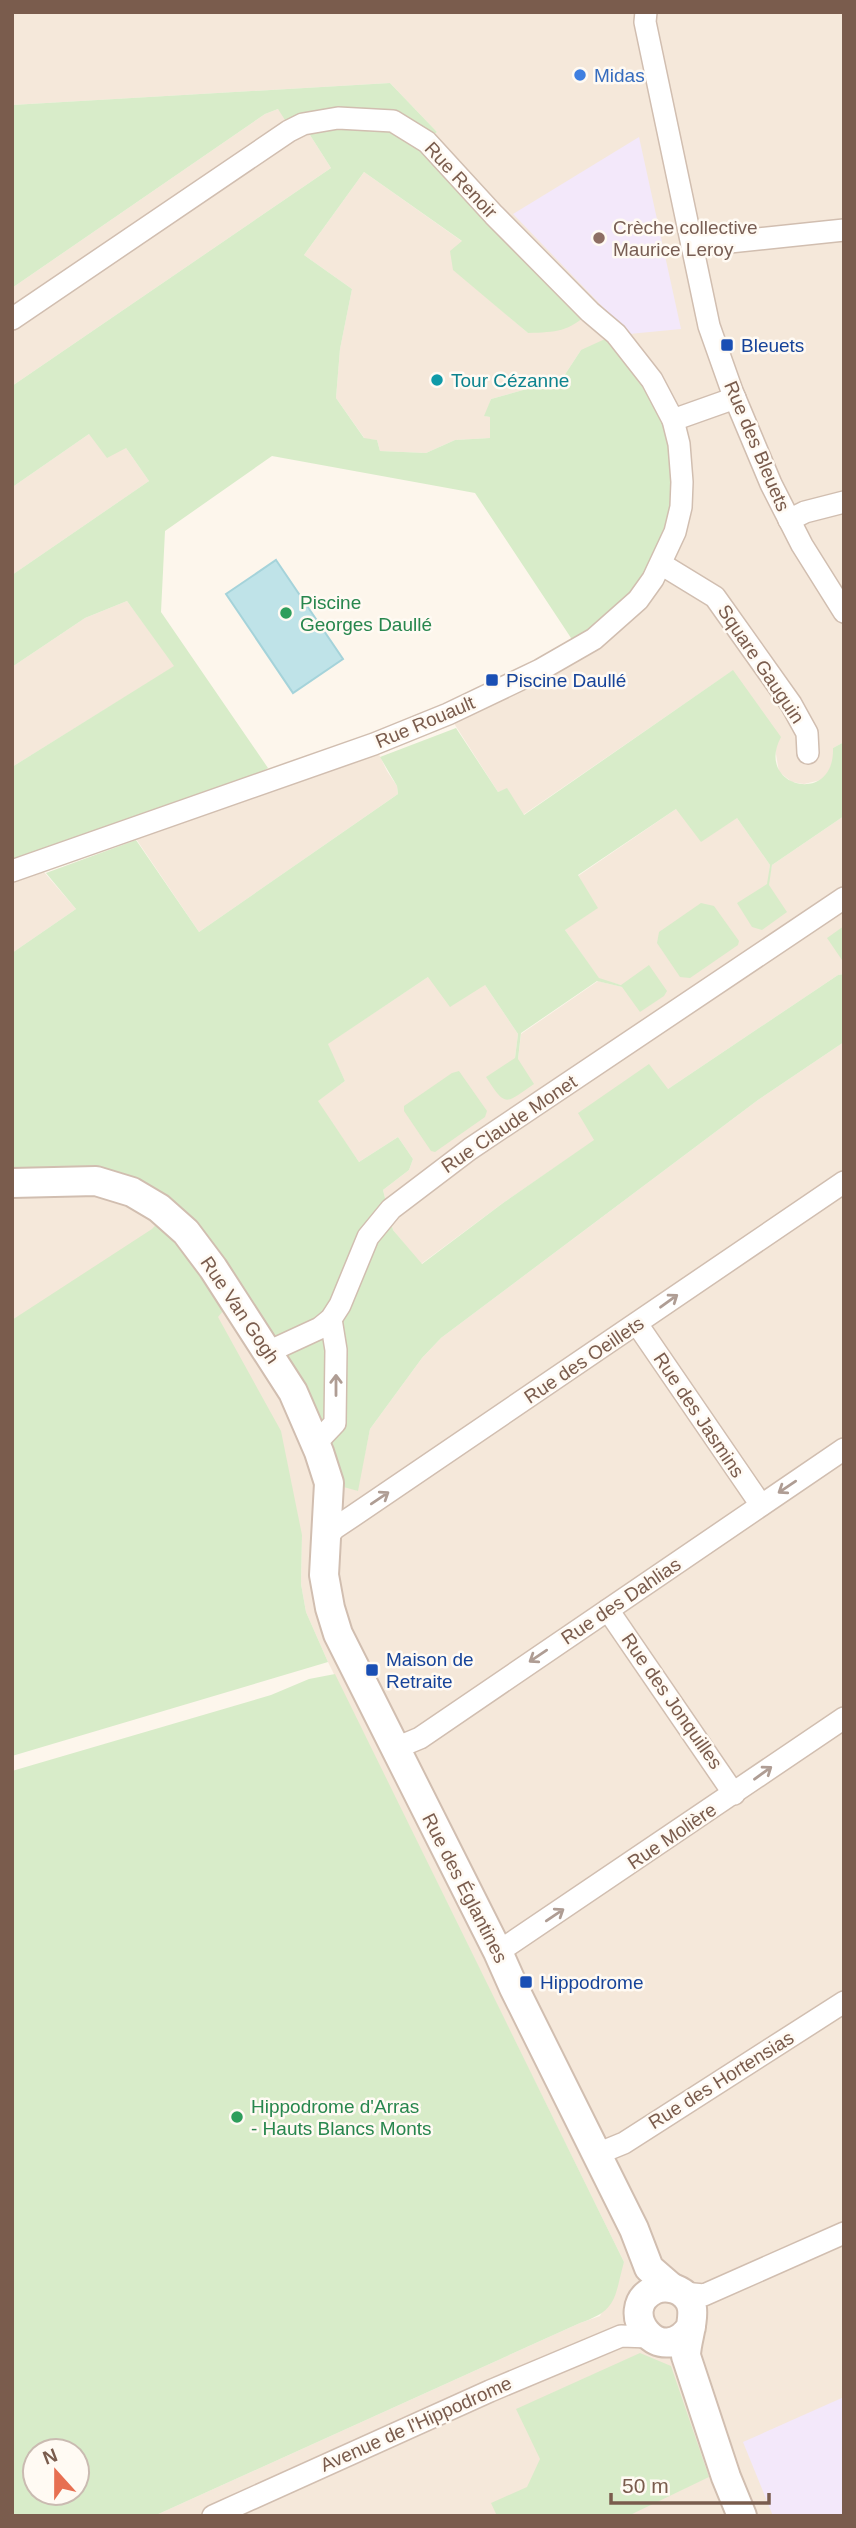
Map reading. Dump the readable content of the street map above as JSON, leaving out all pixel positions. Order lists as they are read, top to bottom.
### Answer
{
  "streets": {
    "street": [
      "Rue Renoir",
      "Rue des Bleuets",
      "Square Gauguin",
      "Rue Rouault",
      "Rue Claude Monet",
      "Rue Van Gogh",
      "Rue des Oeillets",
      "Rue des Jasmins",
      "Rue des Dahlias",
      "Rue des Jonquilles",
      "Rue Molière",
      "Rue des Églantines",
      "Rue des Hortensias",
      "Avenue de l'Hippodrome"
    ]
  },
  "crossings": [
    ["Rue Renoir", "Rue Rouault"],
    ["Square Gauguin", "Rue Rouault"],
    ["Rue Van Gogh", "Rue des Oeillets"],
    ["Rue Van Gogh", "Rue des Églantines"],
    ["Rue des Oeillets", "Rue des Jasmins"],
    ["Rue des Oeillets", "Rue des Églantines"],
    ["Rue des Jasmins", "Rue des Dahlias"],
    ["Rue des Dahlias", "Rue des Jonquilles"],
    ["Rue des Dahlias", "Rue des Églantines"],
    ["Rue des Jonquilles", "Rue Molière"],
    ["Rue Molière", "Rue des Églantines"],
    ["Rue des Églantines", "Rue des Hortensias"],
    ["Rue des Églantines", "Avenue de l'Hippodrome"]
  ],
  "one_way": ["Rue des Oeillets", "Rue des Dahlias", "Rue Molière"],
  "places": {
    "other": [
      "Midas",
      "Crèche collective Maurice Leroy",
      "Tour Cézanne",
      "Piscine Georges Daullé",
      "Hippodrome d'Arras - Hauts Blancs Monts"
    ],
    "transit": [
      "Bleuets",
      "Piscine Daullé",
      "Maison de Retraite",
      "Hippodrome"
    ]
  },
  "scale_bar": "50 m",
  "north": "top"
}
